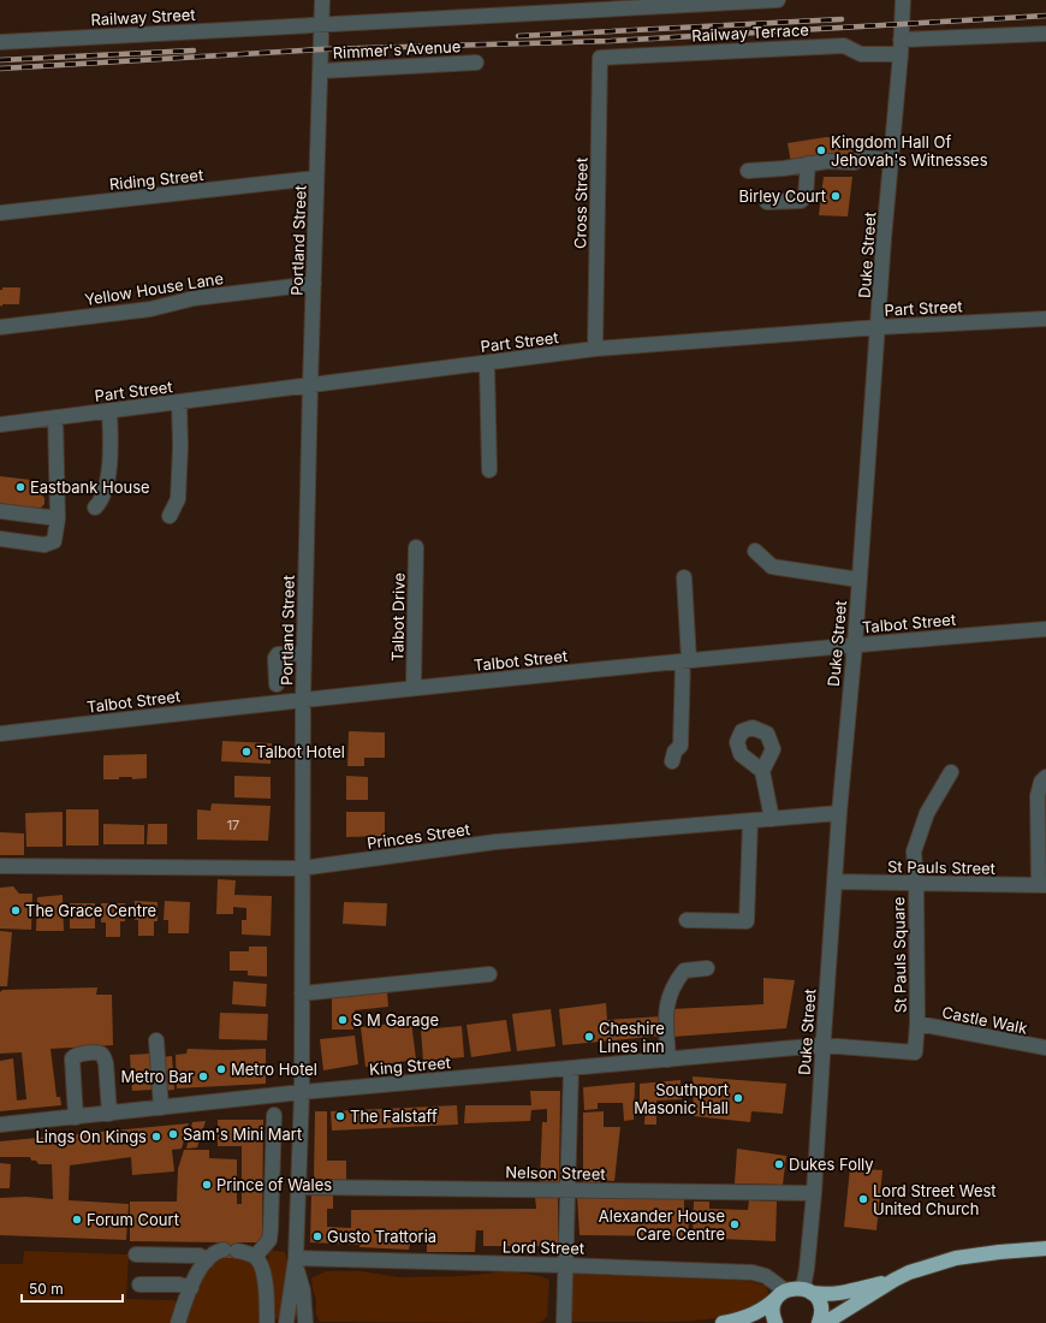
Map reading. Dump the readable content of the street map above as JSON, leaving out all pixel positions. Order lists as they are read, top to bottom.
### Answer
{
  "streets": {
    "street": [
      "Railway Street",
      "Railway Terrace",
      "Rimmer's Avenue",
      "Riding Street",
      "Cross Street",
      "Portland Street",
      "Duke Street",
      "Yellow House Lane",
      "Part Street",
      "Talbot Drive",
      "Talbot Street",
      "Princes Street",
      "St Pauls Street",
      "St Pauls Square",
      "Castle Walk",
      "King Street",
      "Nelson Street",
      "Lord Street"
    ]
  },
  "crossings": [
    ["Railway Street", "Portland Street"],
    ["Railway Terrace", "Cross Street"],
    ["Railway Terrace", "Duke Street"],
    ["Rimmer's Avenue", "Portland Street"],
    ["Riding Street", "Portland Street"],
    ["Cross Street", "Part Street"],
    ["Portland Street", "Yellow House Lane"],
    ["Portland Street", "Part Street"],
    ["Portland Street", "Talbot Street"],
    ["Portland Street", "Princes Street"],
    ["Portland Street", "King Street"],
    ["Portland Street", "Nelson Street"],
    ["Portland Street", "Lord Street"],
    ["Duke Street", "Part Street"],
    ["Duke Street", "Talbot Street"],
    ["Duke Street", "Princes Street"],
    ["Duke Street", "St Pauls Street"],
    ["Duke Street", "St Pauls Square"],
    ["Duke Street", "King Street"],
    ["Duke Street", "Nelson Street"],
    ["Talbot Drive", "Talbot Street"],
    ["St Pauls Street", "St Pauls Square"],
    ["St Pauls Square", "Castle Walk"],
    ["St Pauls Square", "King Street"]
  ],
  "places": [
    "Kingdom Hall Of Jehovah's Witnesses",
    "Birley Court",
    "Eastbank House",
    "Talbot Hotel",
    "The Grace Centre",
    "S M Garage",
    "Cheshire Lines inn",
    "Metro Hotel",
    "Metro Bar",
    "Southport Masonic Hall",
    "The Falstaff",
    "Sam's Mini Mart",
    "Lings On Kings",
    "Dukes Folly",
    "Prince of Wales",
    "Lord Street West United Church",
    "Forum Court",
    "Alexander House Care Centre",
    "Gusto Trattoria"
  ],
  "house_numbers": ["17"],
  "scale_bar": "50 m"
}
